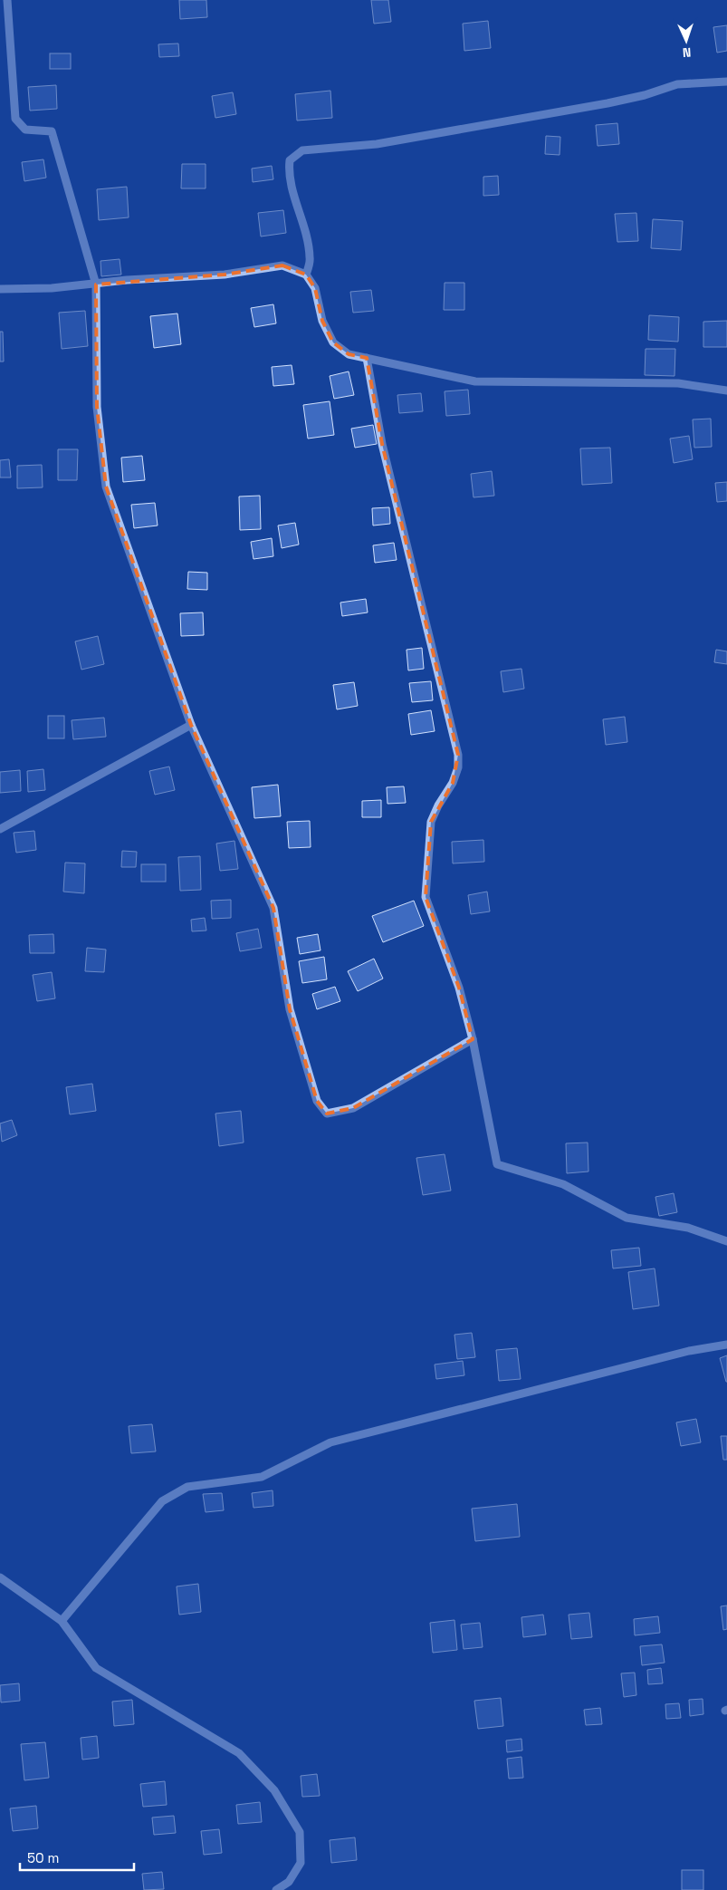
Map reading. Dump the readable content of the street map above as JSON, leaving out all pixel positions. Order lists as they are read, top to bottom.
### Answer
{
  "scale_bar": "50 m",
  "north": "bottom"
}
